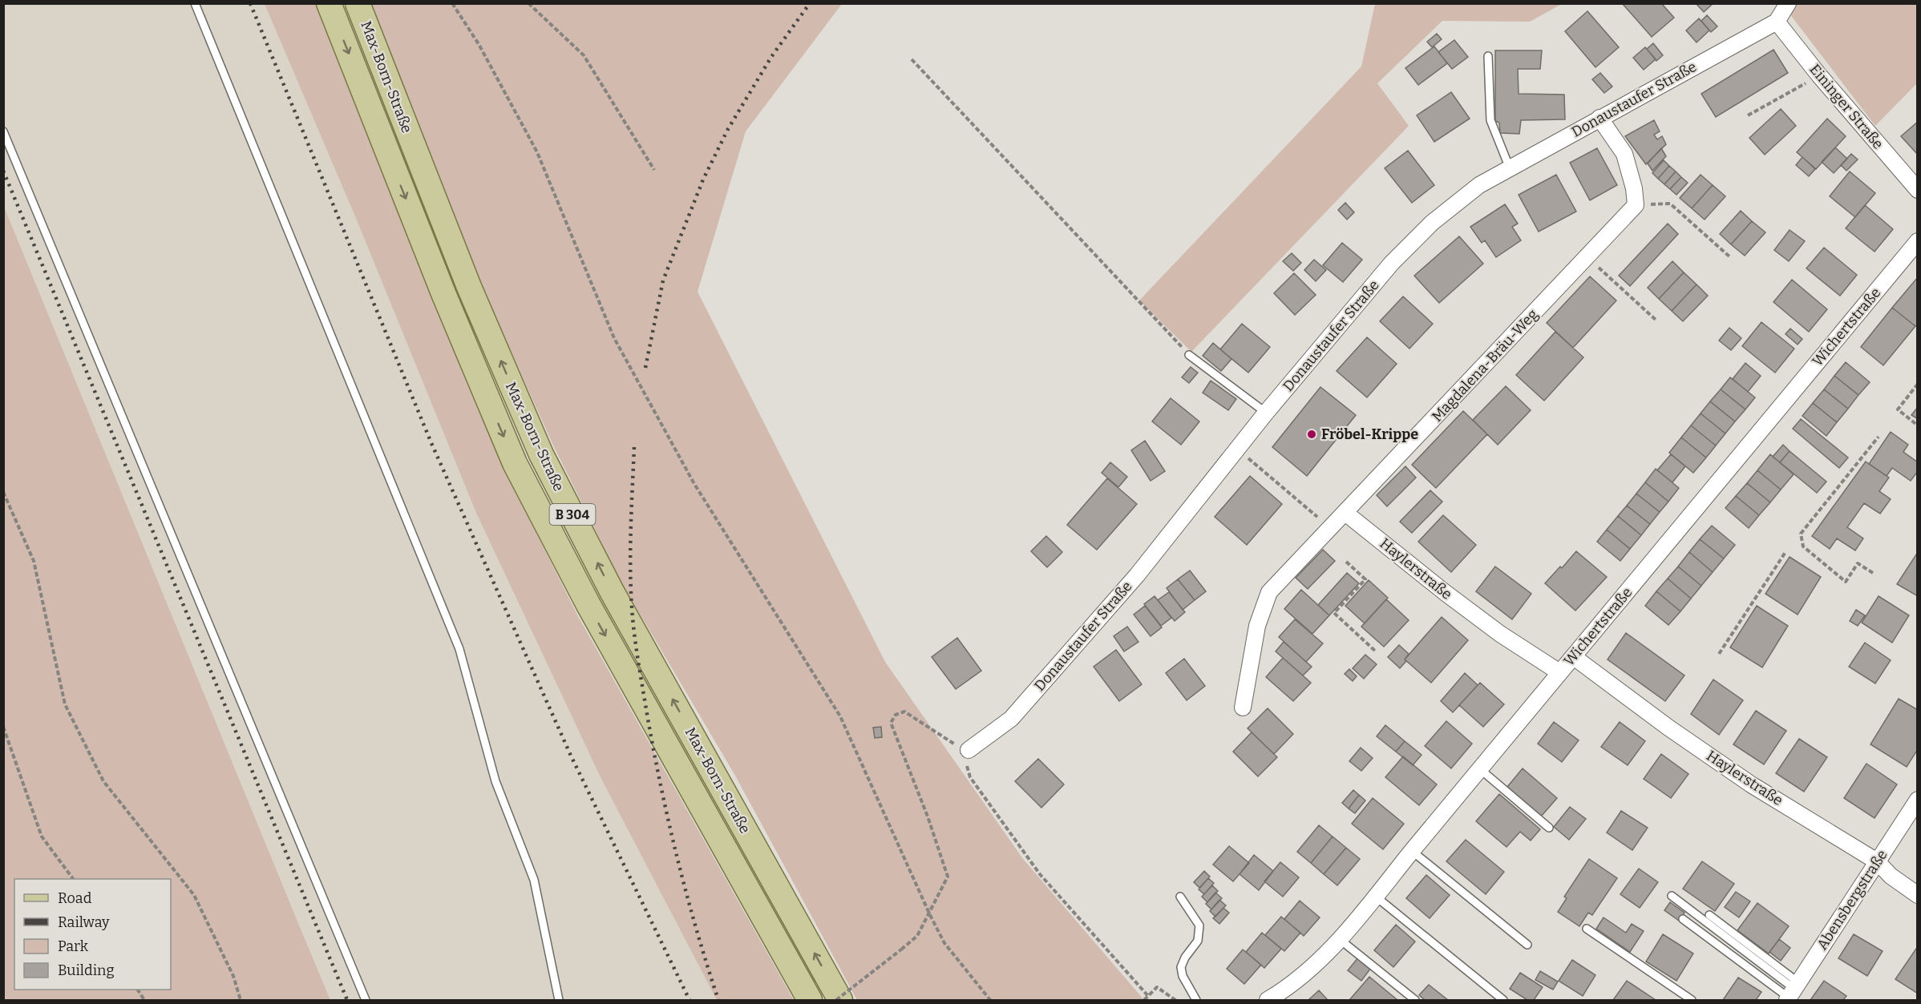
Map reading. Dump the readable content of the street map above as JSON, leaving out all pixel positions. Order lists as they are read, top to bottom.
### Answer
{
  "streets": {
    "main road": ["Max-Born-Straße", "B 304"],
    "street": [
      "Donaustaufer Straße",
      "Eininger Straße",
      "Wichertstraße",
      "Magdalena-Bräu-Weg",
      "Haylerstraße",
      "Abensbergstraße"
    ]
  },
  "crossings": [
    ["Donaustaufer Straße", "Eininger Straße"],
    ["Wichertstraße", "Haylerstraße"],
    ["Magdalena-Bräu-Weg", "Haylerstraße"],
    ["Haylerstraße", "Abensbergstraße"]
  ],
  "places": ["Fröbel-Krippe"],
  "legend": [
    "Road",
    "Railway",
    "Park",
    "Building"
  ]
}
